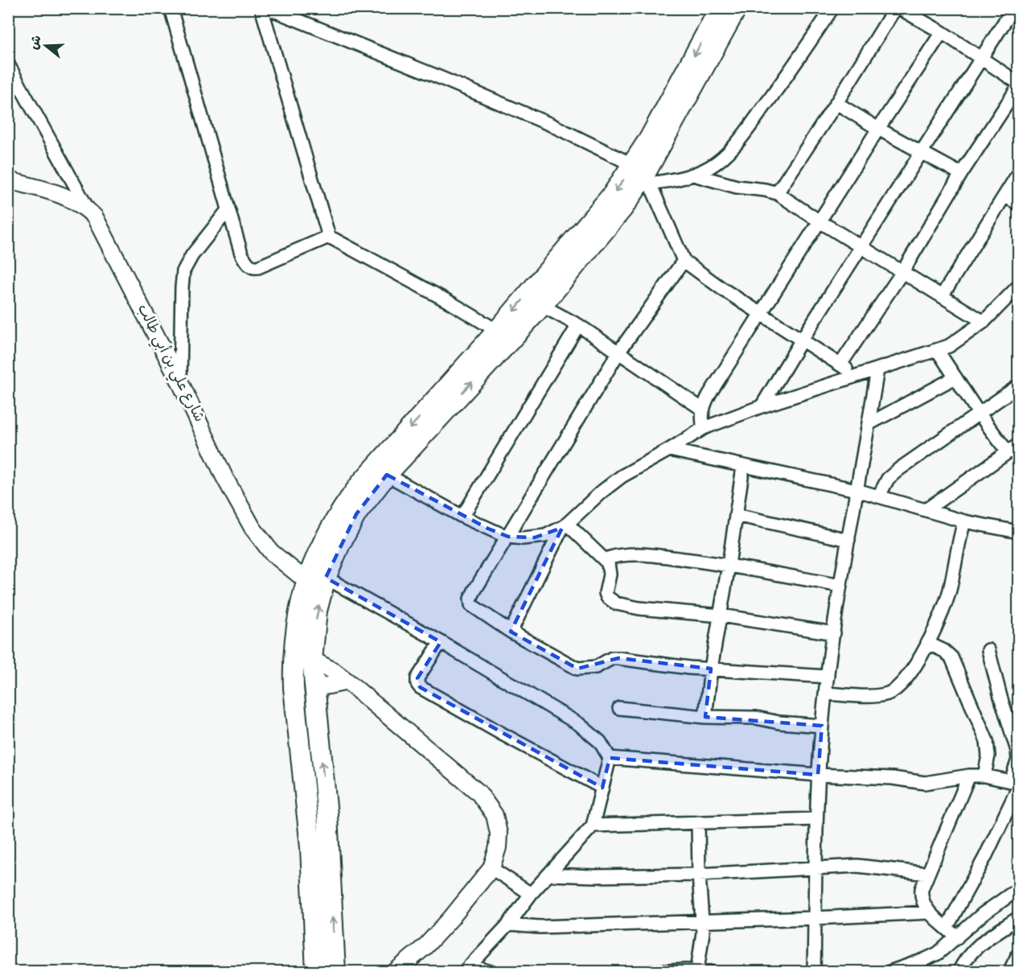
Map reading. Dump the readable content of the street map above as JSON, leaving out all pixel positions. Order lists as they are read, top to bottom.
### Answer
{
  "streets": {
    "street": ["شارع علي بن أبي طالب"]
  },
  "north": "left"
}
